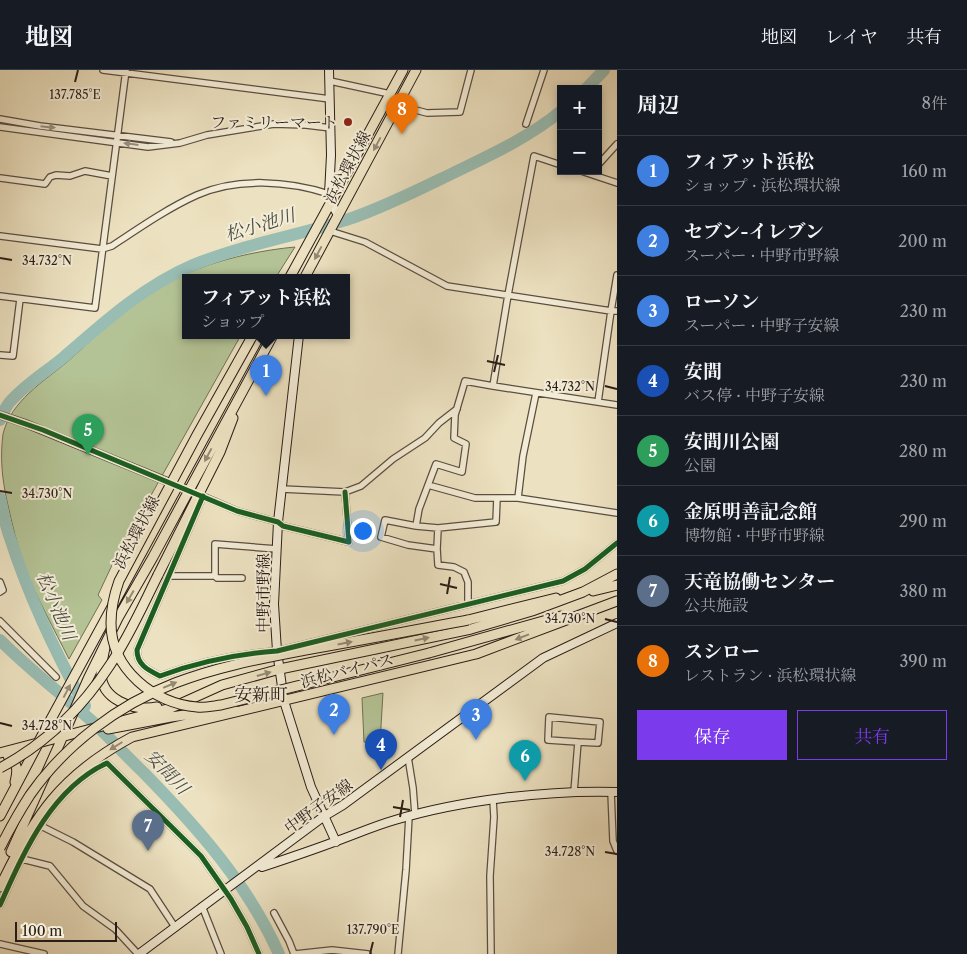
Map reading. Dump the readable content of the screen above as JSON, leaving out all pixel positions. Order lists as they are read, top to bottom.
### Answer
{
  "streets": {
    "main road": [
      "浜松環状線",
      "中野市野線",
      "浜松バイパス",
      "中野子安線"
    ]
  },
  "crossings": [
    ["中野市野線", "浜松バイパス"],
    ["中野市野線", "中野子安線"]
  ],
  "districts": ["安新町"],
  "water": ["松小池川", "安間川"],
  "places": ["ファミリーマート"],
  "scale_bar": "100 m",
  "page": {
    "header": "地図",
    "nav": ["地図", "レイヤ", "共有"],
    "heading": ["周辺", "8件"],
    "map_buttons": ["+", "−"],
    "pins": [
      "8",
      "1",
      "5",
      "2",
      "3",
      "4",
      "6",
      "7"
    ],
    "list": [
      {
        "mark": "1",
        "name": "フィアット浜松",
        "note": "ショップ · 浜松環状線",
        "value": "160 m"
      },
      {
        "mark": "2",
        "name": "セブン-イレブン",
        "note": "スーパー · 中野市野線",
        "value": "200 m"
      },
      {
        "mark": "3",
        "name": "ローソン",
        "note": "スーパー · 中野子安線",
        "value": "230 m"
      },
      {
        "mark": "4",
        "name": "安間",
        "note": "バス停 · 中野子安線",
        "value": "230 m"
      },
      {
        "mark": "5",
        "name": "安間川公園",
        "note": "公園",
        "value": "280 m"
      },
      {
        "mark": "6",
        "name": "金原明善記念館",
        "note": "博物館 · 中野市野線",
        "value": "290 m"
      },
      {
        "mark": "7",
        "name": "天竜協働センター",
        "note": "公共施設",
        "value": "380 m"
      },
      {
        "mark": "8",
        "name": "スシロー",
        "note": "レストラン · 浜松環状線",
        "value": "390 m"
      }
    ],
    "popup": ["フィアット浜松", "ショップ"],
    "buttons": ["保存", "共有"],
    "scale": "100 m"
  },
  "coordinates": [
    "137.785°E",
    "34.732°N",
    "34.730°N",
    "34.728°N",
    "137.790°E"
  ]
}
